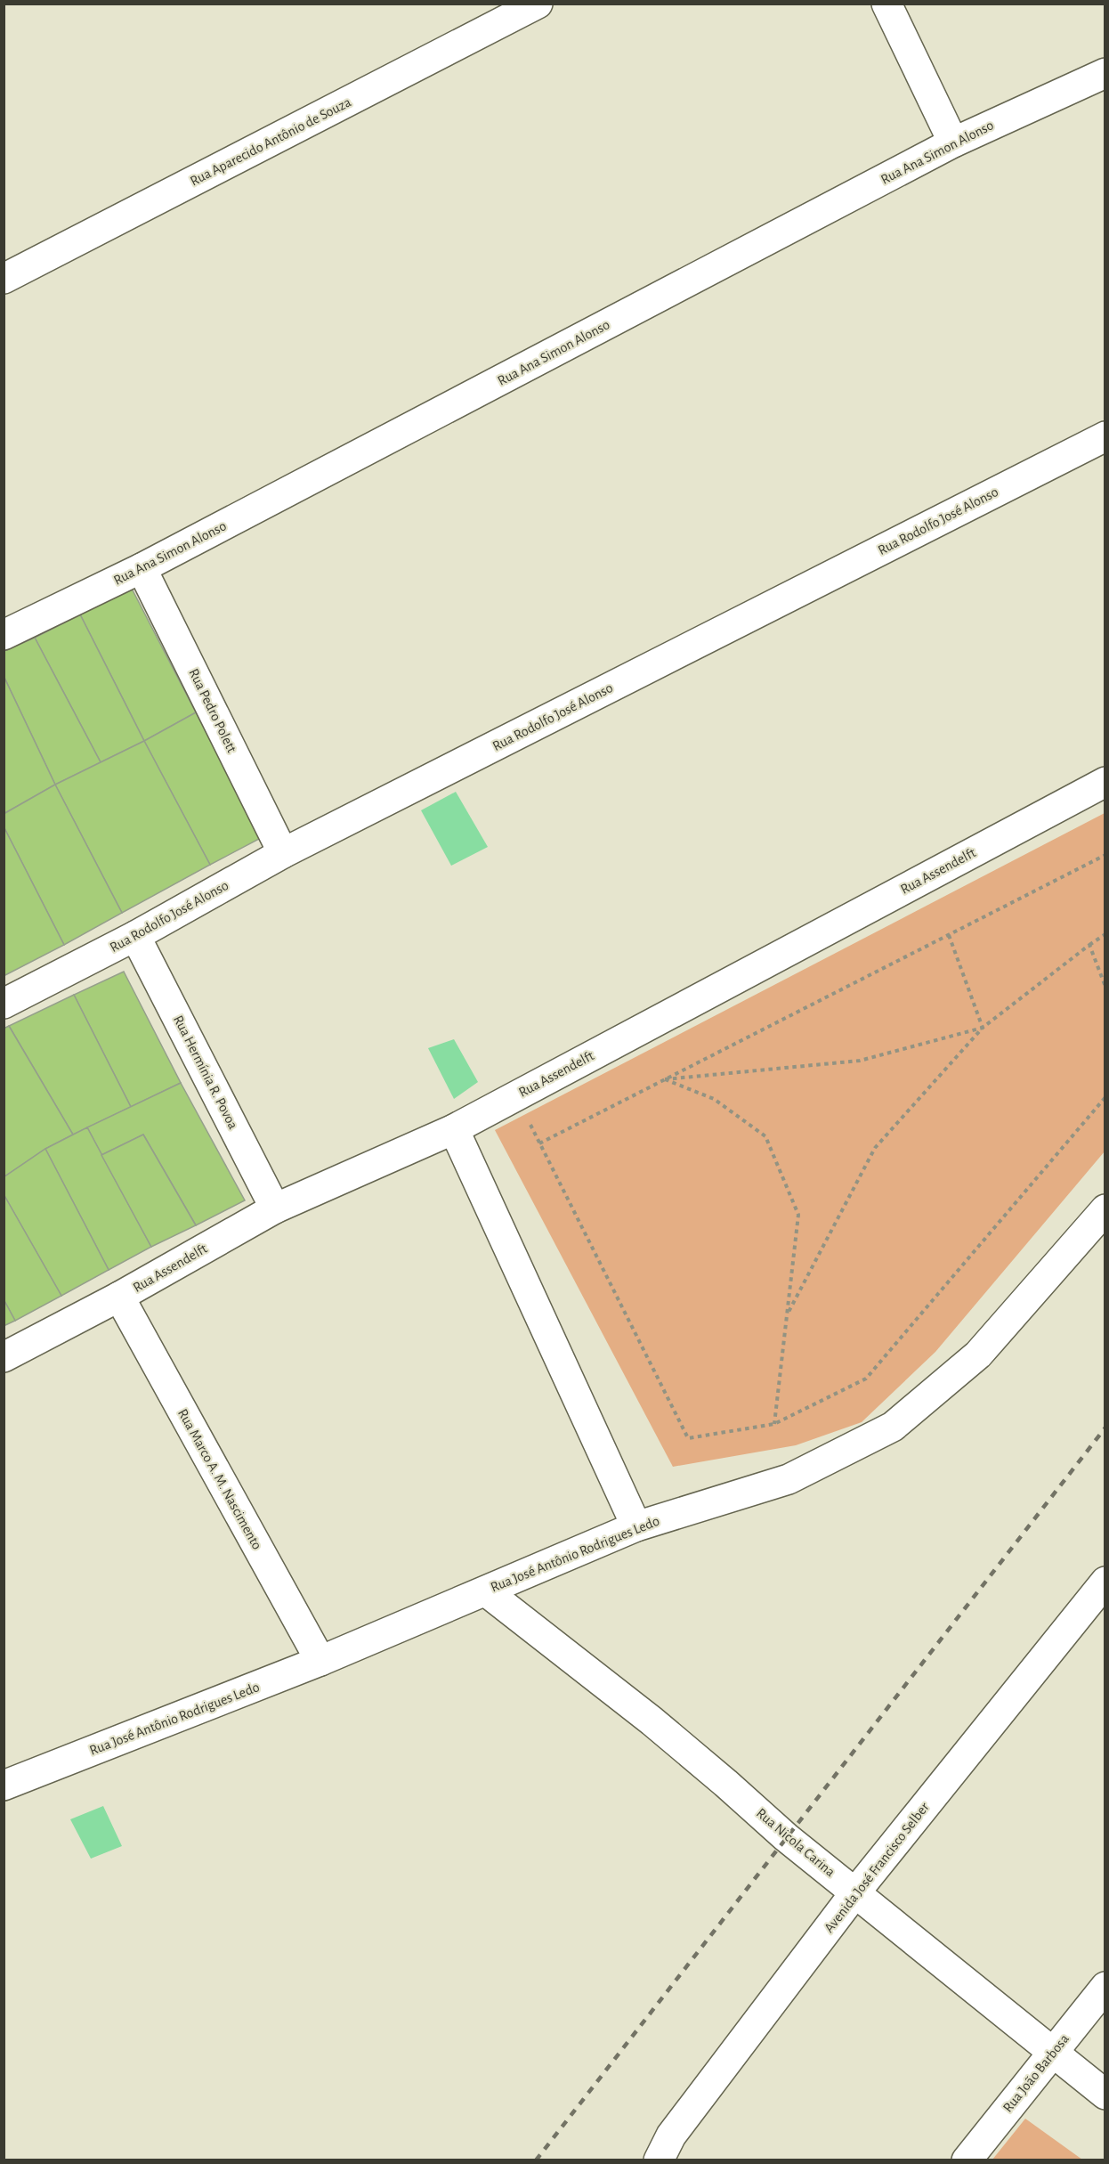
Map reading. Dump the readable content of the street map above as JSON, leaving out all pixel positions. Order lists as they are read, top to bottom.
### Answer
{
  "streets": {
    "street": [
      "Rua Aparecido Antônio de Souza",
      "Rua Ana Simon Alonso",
      "Rua Rodolfo José Alonso",
      "Rua Pedro Polett",
      "Rua Assendelft",
      "Rua Hermínia R. Povoa",
      "Rua Marco A. M. Nascimento",
      "Rua José Antônio Rodrigues Ledo",
      "Rua Nicola Carina",
      "Avenida José Francisco Selber",
      "Rua João Barbosa"
    ]
  },
  "crossings": [
    ["Rua Ana Simon Alonso", "Rua Pedro Polett"],
    ["Rua Rodolfo José Alonso", "Rua Pedro Polett"],
    ["Rua Rodolfo José Alonso", "Rua Hermínia R. Povoa"],
    ["Rua Assendelft", "Rua Hermínia R. Povoa"],
    ["Rua Assendelft", "Rua Marco A. M. Nascimento"],
    ["Rua Marco A. M. Nascimento", "Rua José Antônio Rodrigues Ledo"],
    ["Rua José Antônio Rodrigues Ledo", "Rua Nicola Carina"],
    ["Rua Nicola Carina", "Avenida José Francisco Selber"],
    ["Rua Nicola Carina", "Rua João Barbosa"]
  ]
}
